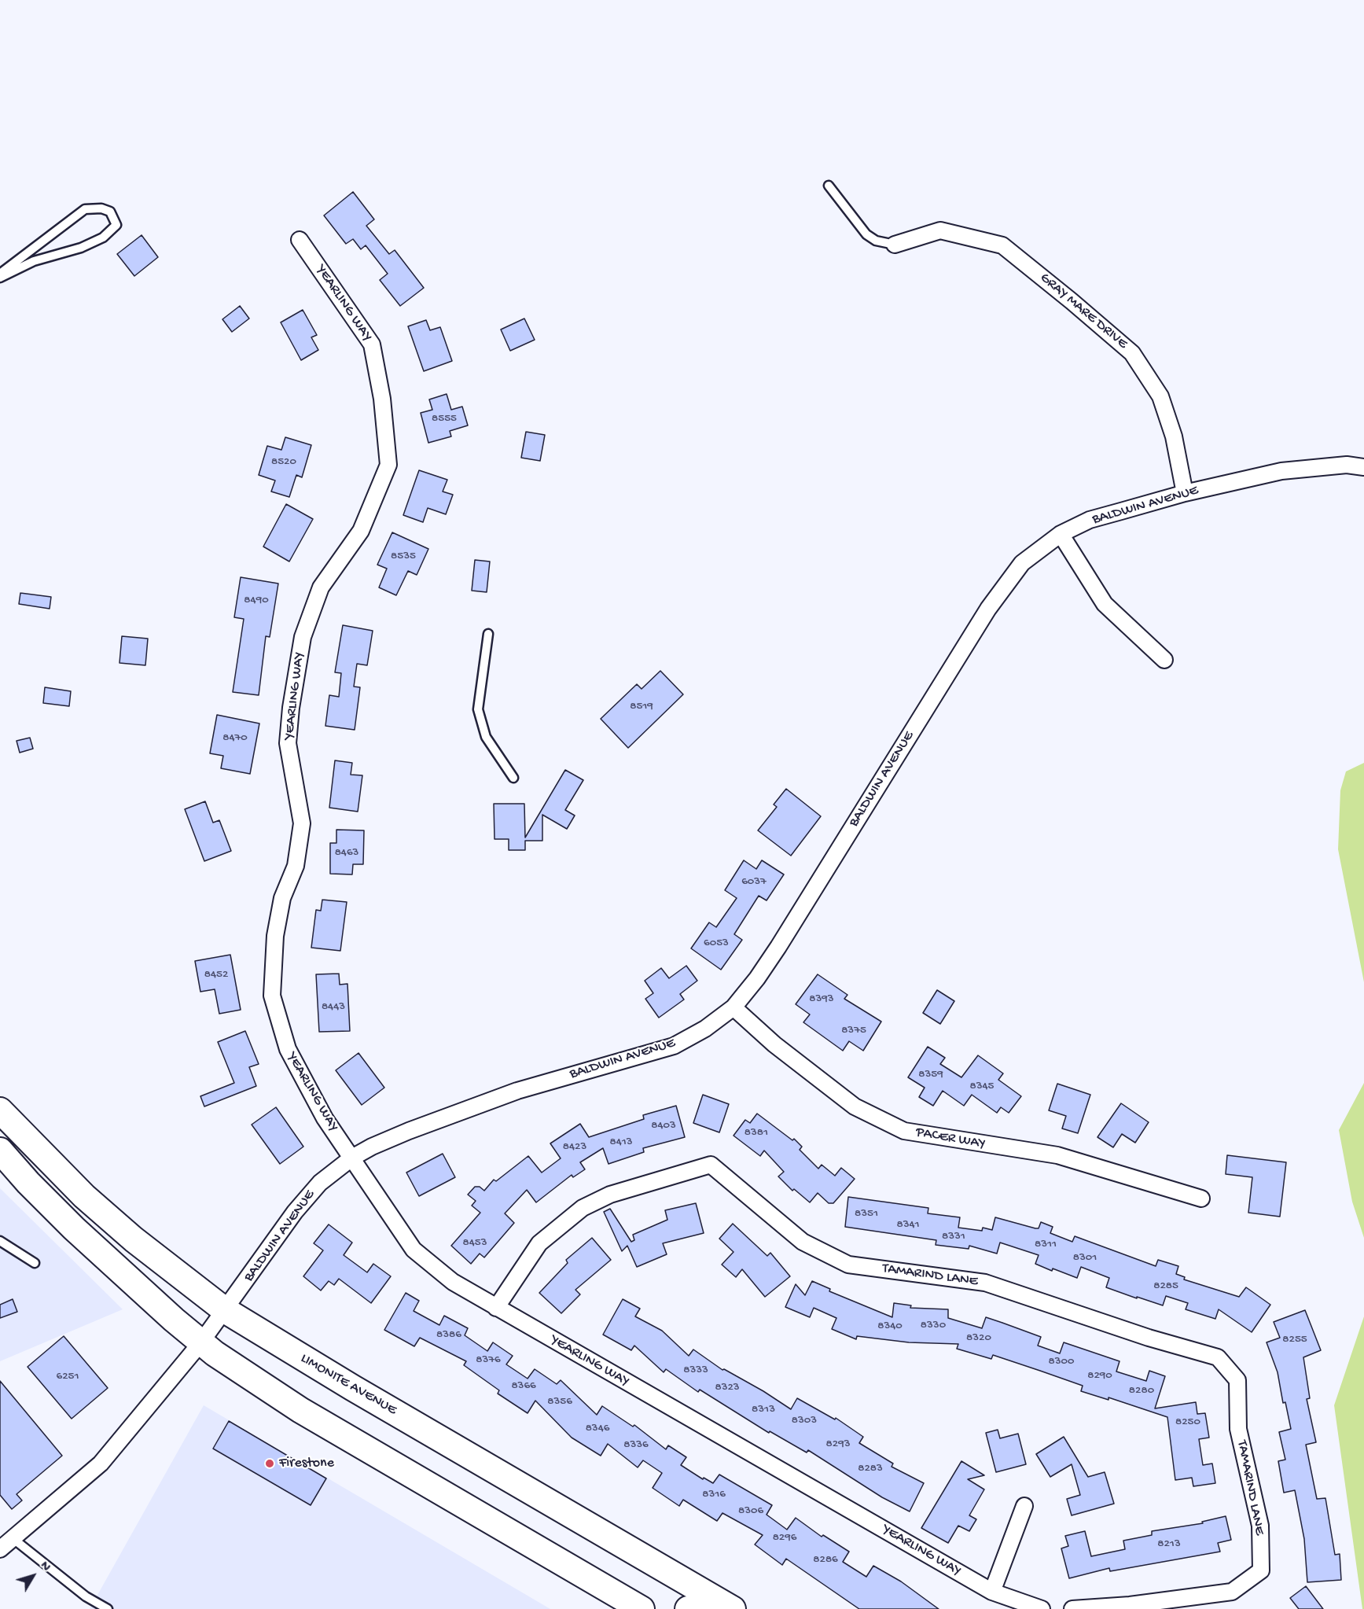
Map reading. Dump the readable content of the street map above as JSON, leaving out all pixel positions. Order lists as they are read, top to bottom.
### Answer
{
  "streets": {
    "main road": ["LIMONITE AVENUE"],
    "street": [
      "YEARLING WAY",
      "GRAY MARE DRIVE",
      "BALDWIN AVENUE",
      "PACER WAY",
      "TAMARIND LANE"
    ]
  },
  "crossings": [
    ["YEARLING WAY", "BALDWIN AVENUE"],
    ["YEARLING WAY", "TAMARIND LANE"],
    ["GRAY MARE DRIVE", "BALDWIN AVENUE"],
    ["BALDWIN AVENUE", "PACER WAY"],
    ["BALDWIN AVENUE", "LIMONITE AVENUE"]
  ],
  "places": ["Firestone"],
  "house_numbers": [
    "8555",
    "8520",
    "8535",
    "8490",
    "8519",
    "8470",
    "8463",
    "6037",
    "6053",
    "8452",
    "8393",
    "8443",
    "8375",
    "8359",
    "8345",
    "8403",
    "8381",
    "8413",
    "8423",
    "8351",
    "8341",
    "8331",
    "8453",
    "8311",
    "8301",
    "8285",
    "8330",
    "8340",
    "8386",
    "8320",
    "8255",
    "8376",
    "8300",
    "8333",
    "8290",
    "6251",
    "8366",
    "8323",
    "8280",
    "8356",
    "8313",
    "8303",
    "8250",
    "8346",
    "8293",
    "8336",
    "8283",
    "8316",
    "8306",
    "8296",
    "8213",
    "8286"
  ],
  "north": "top right"
}
